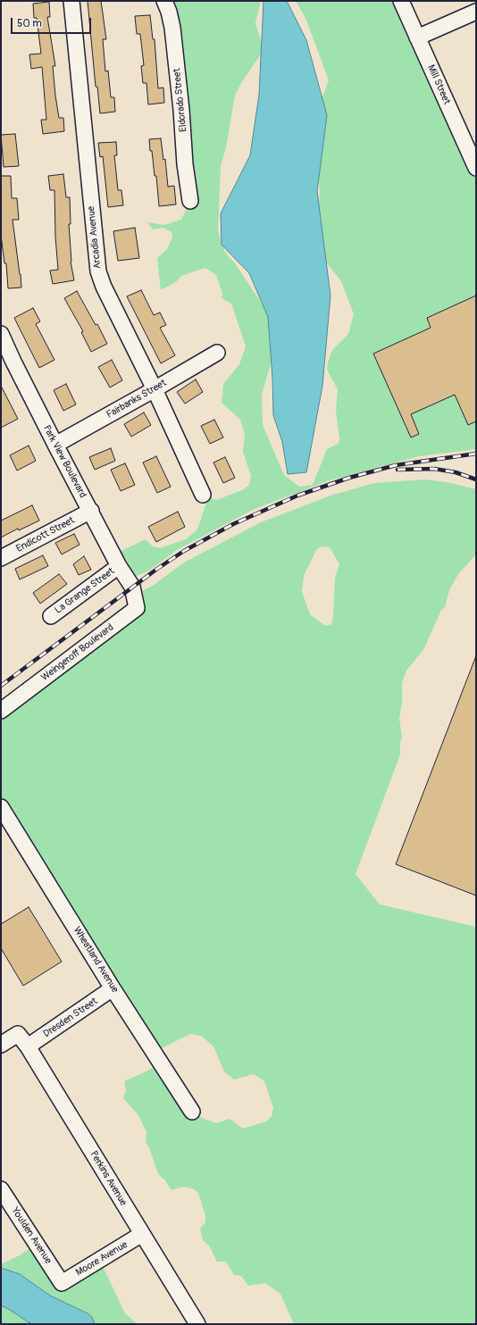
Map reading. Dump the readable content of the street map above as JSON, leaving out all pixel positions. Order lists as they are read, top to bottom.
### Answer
{
  "streets": {
    "street": [
      "Mill Street",
      "Eldorado Street",
      "Arcadia Avenue",
      "Fairbanks Street",
      "Park View Boulevard",
      "Endicott Street",
      "La Grange Street",
      "Weingeroff Boulevard",
      "Wheatland Avenue",
      "Dresden Street",
      "Perkins Avenue",
      "Youlden Avenue",
      "Moore Avenue"
    ]
  },
  "crossings": [
    ["Arcadia Avenue", "Fairbanks Street"],
    ["Fairbanks Street", "Park View Boulevard"],
    ["Park View Boulevard", "Endicott Street"],
    ["Park View Boulevard", "La Grange Street"],
    ["Park View Boulevard", "Weingeroff Boulevard"],
    ["Wheatland Avenue", "Dresden Street"],
    ["Dresden Street", "Perkins Avenue"],
    ["Perkins Avenue", "Moore Avenue"],
    ["Youlden Avenue", "Moore Avenue"]
  ],
  "scale_bar": "50 m"
}
